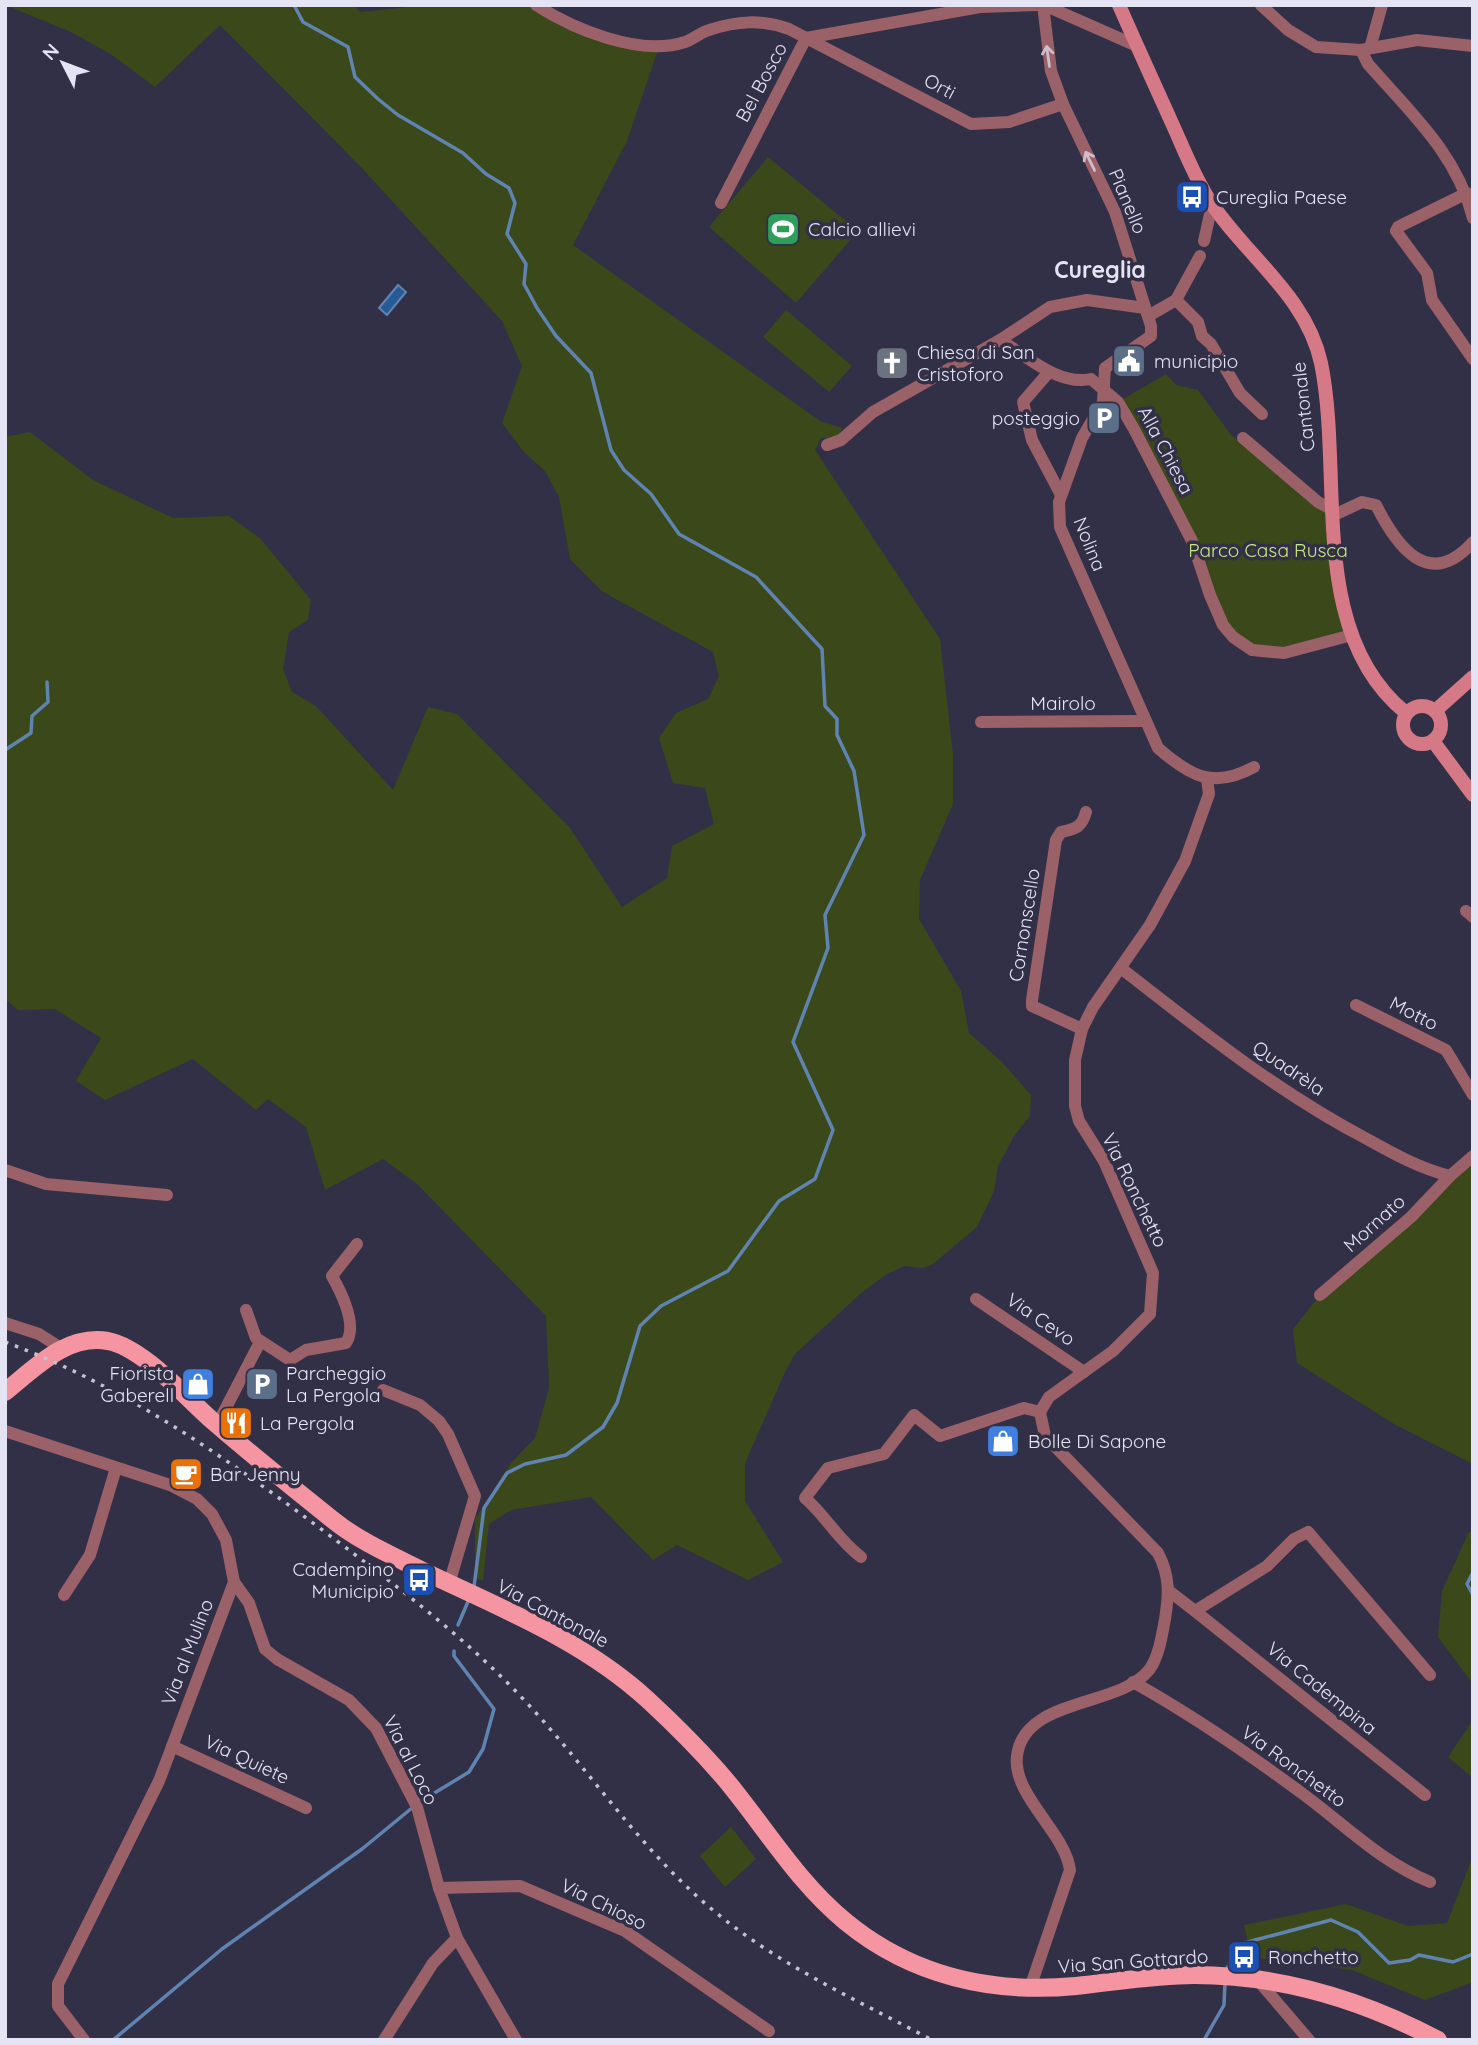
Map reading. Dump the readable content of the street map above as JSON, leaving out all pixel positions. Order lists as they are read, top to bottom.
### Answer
{
  "streets": {
    "main road": ["Via Cantonale", "Via San Gottardo"],
    "street": [
      "Bel Bosco",
      "Orti",
      "Pianello",
      "Cantonale",
      "Alla Chiesa",
      "Nolina",
      "Mairolo",
      "Cornonscello",
      "Motto",
      "Quadrèla",
      "Via Ronchetto",
      "Mornato",
      "Via Cevo",
      "Via al Mulino",
      "Via Cadempina",
      "Via Quiete",
      "Via al Loco",
      "Via Chioso"
    ]
  },
  "crossings": [
    ["Bel Bosco", "Orti"],
    ["Orti", "Pianello"],
    ["Pianello", "Nolina"],
    ["Cantonale", "Alla Chiesa"],
    ["Alla Chiesa", "Nolina"],
    ["Nolina", "Mairolo"],
    ["Cornonscello", "Via Ronchetto"],
    ["Quadrèla", "Mornato"],
    ["Via Ronchetto", "Via Cevo"],
    ["Via Cantonale", "Via San Gottardo"],
    ["Via al Mulino", "Via Quiete"],
    ["Via al Mulino", "Via al Loco"],
    ["Via al Loco", "Via Chioso"]
  ],
  "one_way": ["Pianello"],
  "districts": ["Cureglia"],
  "parks": ["Parco Casa Rusca"],
  "places": {
    "bus stop": ["Cureglia Paese", "Cadempino Municipio", "Ronchetto"],
    "sports": ["Calcio allievi"],
    "public building": ["municipio"],
    "church": ["Chiesa di San Cristoforo"],
    "parking": ["posteggio", "Parcheggio La Pergola"],
    "shop": ["Fiorista Gaberell", "Bolle Di Sapone"],
    "restaurant": ["La Pergola"],
    "cafe": ["Bar Jenny"]
  },
  "north": "top left"
}
